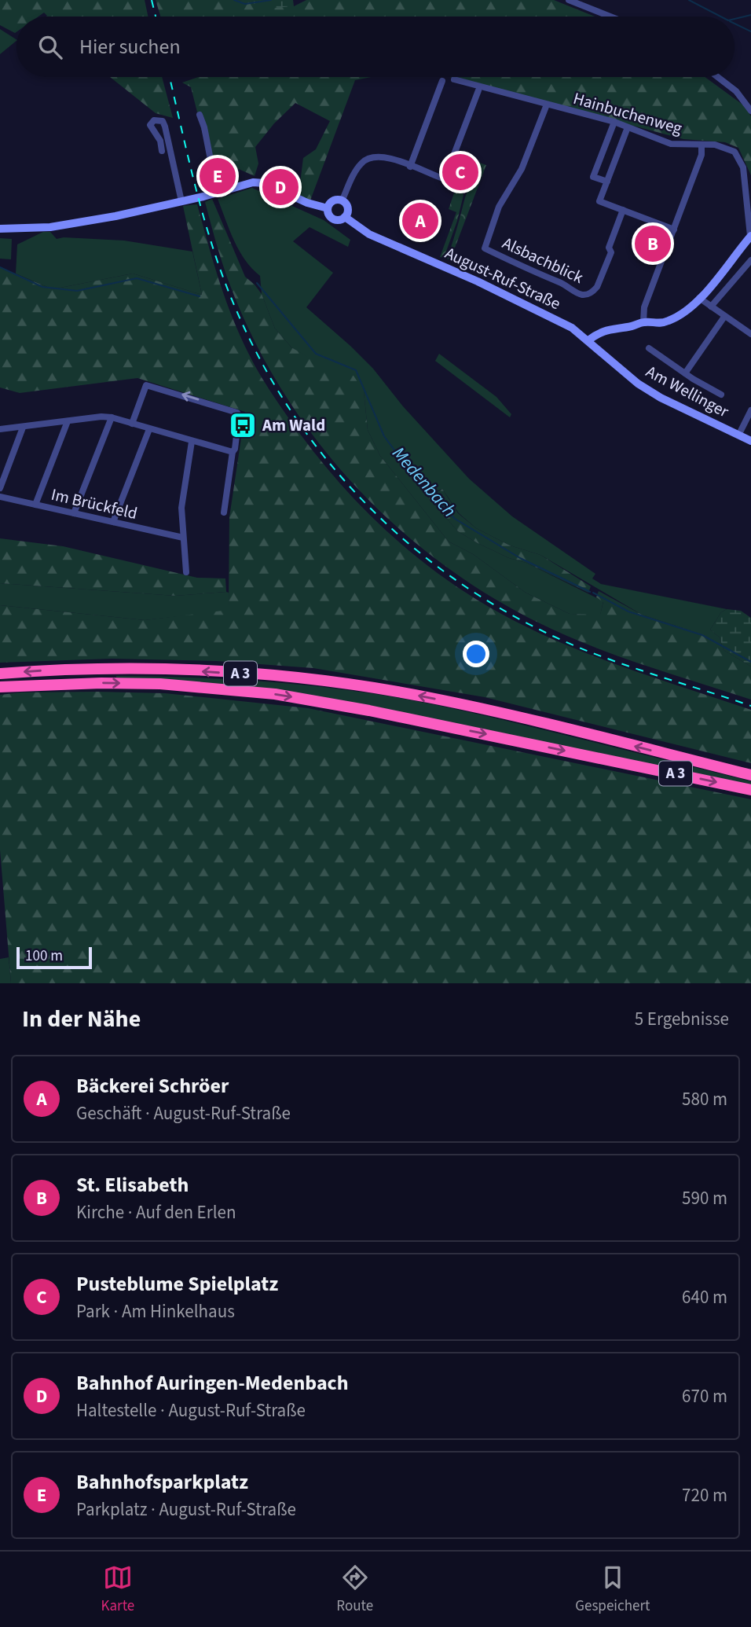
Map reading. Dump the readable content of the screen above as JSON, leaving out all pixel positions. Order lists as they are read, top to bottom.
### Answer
{
  "streets": {
    "highway": ["A 3"],
    "main road": ["August-Ruf-Straße", "Am Wellinger"],
    "street": ["Hainbuchenweg", "Alsbachblick", "Im Brückfeld"]
  },
  "crossings": [
    ["Hainbuchenweg", "Alsbachblick"],
    ["August-Ruf-Straße", "Am Wellinger"]
  ],
  "water": ["Medenbach"],
  "places": {
    "bus stop": ["Am Wald"]
  },
  "scale_bar": "100 m",
  "page": {
    "search": "Hier suchen",
    "pins": [
      "C",
      "E",
      "D",
      "A",
      "B"
    ],
    "scale": "100 m",
    "heading": ["In der Nähe", "5 Ergebnisse"],
    "list": [
      {
        "mark": "A",
        "name": "Bäckerei Schröer",
        "note": "Geschäft · August-Ruf-Straße",
        "value": "580 m"
      },
      {
        "mark": "B",
        "name": "St. Elisabeth",
        "note": "Kirche · Auf den Erlen",
        "value": "590 m"
      },
      {
        "mark": "C",
        "name": "Pusteblume Spielplatz",
        "note": "Park · Am Hinkelhaus",
        "value": "640 m"
      },
      {
        "mark": "D",
        "name": "Bahnhof Auringen-Medenbach",
        "note": "Haltestelle · August-Ruf-Straße",
        "value": "670 m"
      },
      {
        "mark": "E",
        "name": "Bahnhofsparkplatz",
        "note": "Parkplatz · August-Ruf-Straße",
        "value": "720 m"
      }
    ],
    "nav": ["Karte", "Route", "Gespeichert"]
  }
}
